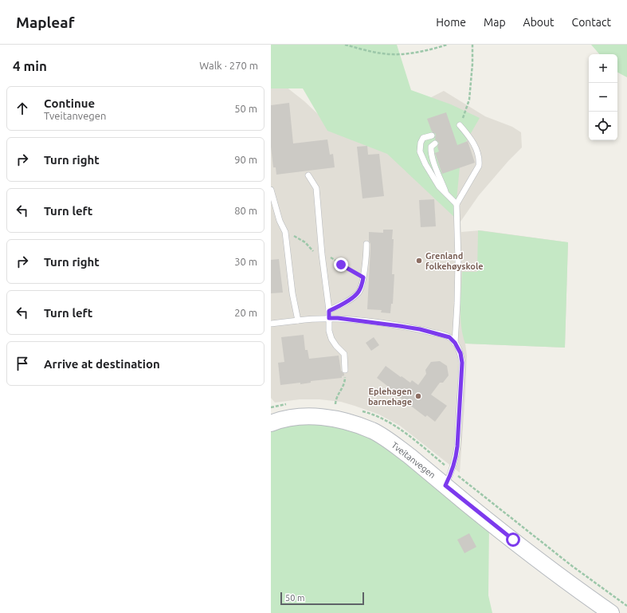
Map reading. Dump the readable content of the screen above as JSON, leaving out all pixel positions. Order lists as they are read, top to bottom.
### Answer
{
  "streets": {
    "main road": ["Tveitanvegen"]
  },
  "places": ["Grenland folkehøyskole", "Eplehagen barnehage"],
  "scale_bar": "50 m",
  "page": {
    "header": "Mapleaf",
    "nav": [
      "Home",
      "Map",
      "About",
      "Contact"
    ],
    "heading": ["4 min", "Walk · 270 m"],
    "map_buttons": ["+", "−"],
    "list": [
      ["Continue", "Tveitanvegen", "50 m"],
      ["Turn right", "90 m"],
      ["Turn left", "80 m"],
      ["Turn right", "30 m"],
      ["Turn left", "20 m"],
      "Arrive at destination"
    ],
    "scale": "50 m"
  }
}
